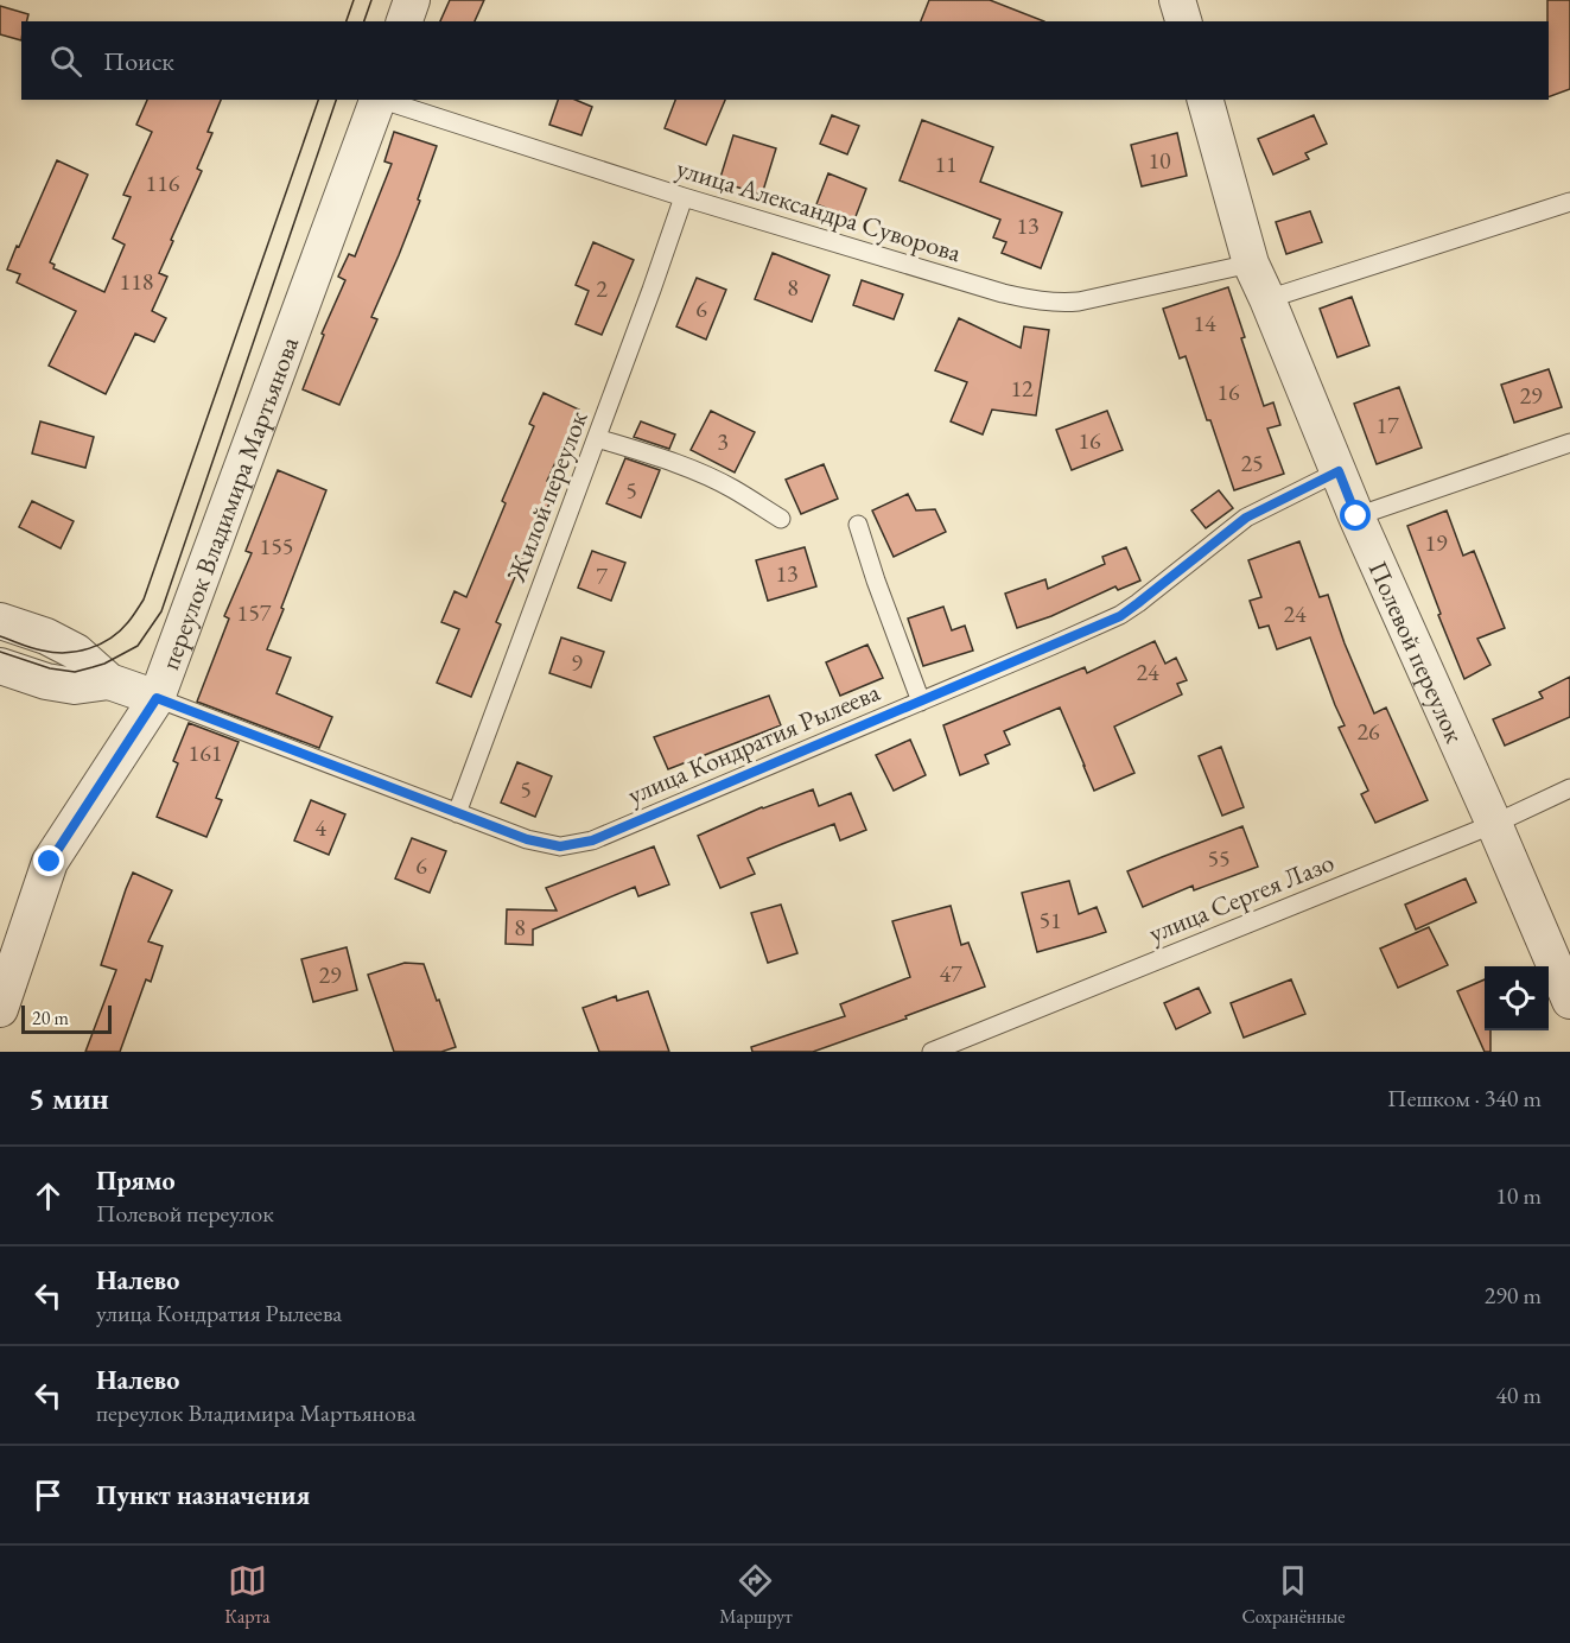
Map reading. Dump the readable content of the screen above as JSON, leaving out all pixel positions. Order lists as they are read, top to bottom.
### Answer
{
  "streets": {
    "street": ["переулок Владимира Мартьянова", "Полевой переулок"],
    "lane": [
      "улица Александра Суворова",
      "Жилой переулок",
      "улица Кондратия Рылеева",
      "улица Сергея Лазо"
    ]
  },
  "crossings": [
    ["улица Александра Суворова", "Жилой переулок"],
    ["улица Александра Суворова", "Полевой переулок"],
    ["Жилой переулок", "улица Кондратия Рылеева"],
    ["переулок Владимира Мартьянова", "улица Кондратия Рылеева"],
    ["Полевой переулок", "улица Кондратия Рылеева"],
    ["Полевой переулок", "улица Сергея Лазо"]
  ],
  "house_numbers": [
    "10",
    "11",
    "116",
    "13",
    "118",
    "8",
    "2",
    "6",
    "14",
    "12",
    "16",
    "29",
    "17",
    "16",
    "3",
    "25",
    "5",
    "19",
    "155",
    "13",
    "7",
    "157",
    "24",
    "9",
    "24",
    "26",
    "161",
    "5",
    "4",
    "55",
    "6",
    "51",
    "8",
    "47",
    "29"
  ],
  "scale_bar": "20 m",
  "page": {
    "search": "Поиск",
    "scale": "20 m",
    "heading": ["5 мин", "Пешком · 340 m"],
    "list": [
      ["Прямо", "Полевой переулок", "10 m"],
      ["Налево", "улица Кондратия Рылеева", "290 m"],
      ["Налево", "переулок Владимира Мартьянова", "40 m"],
      "Пункт назначения"
    ],
    "nav": ["Карта", "Маршрут", "Сохранённые"]
  }
}
